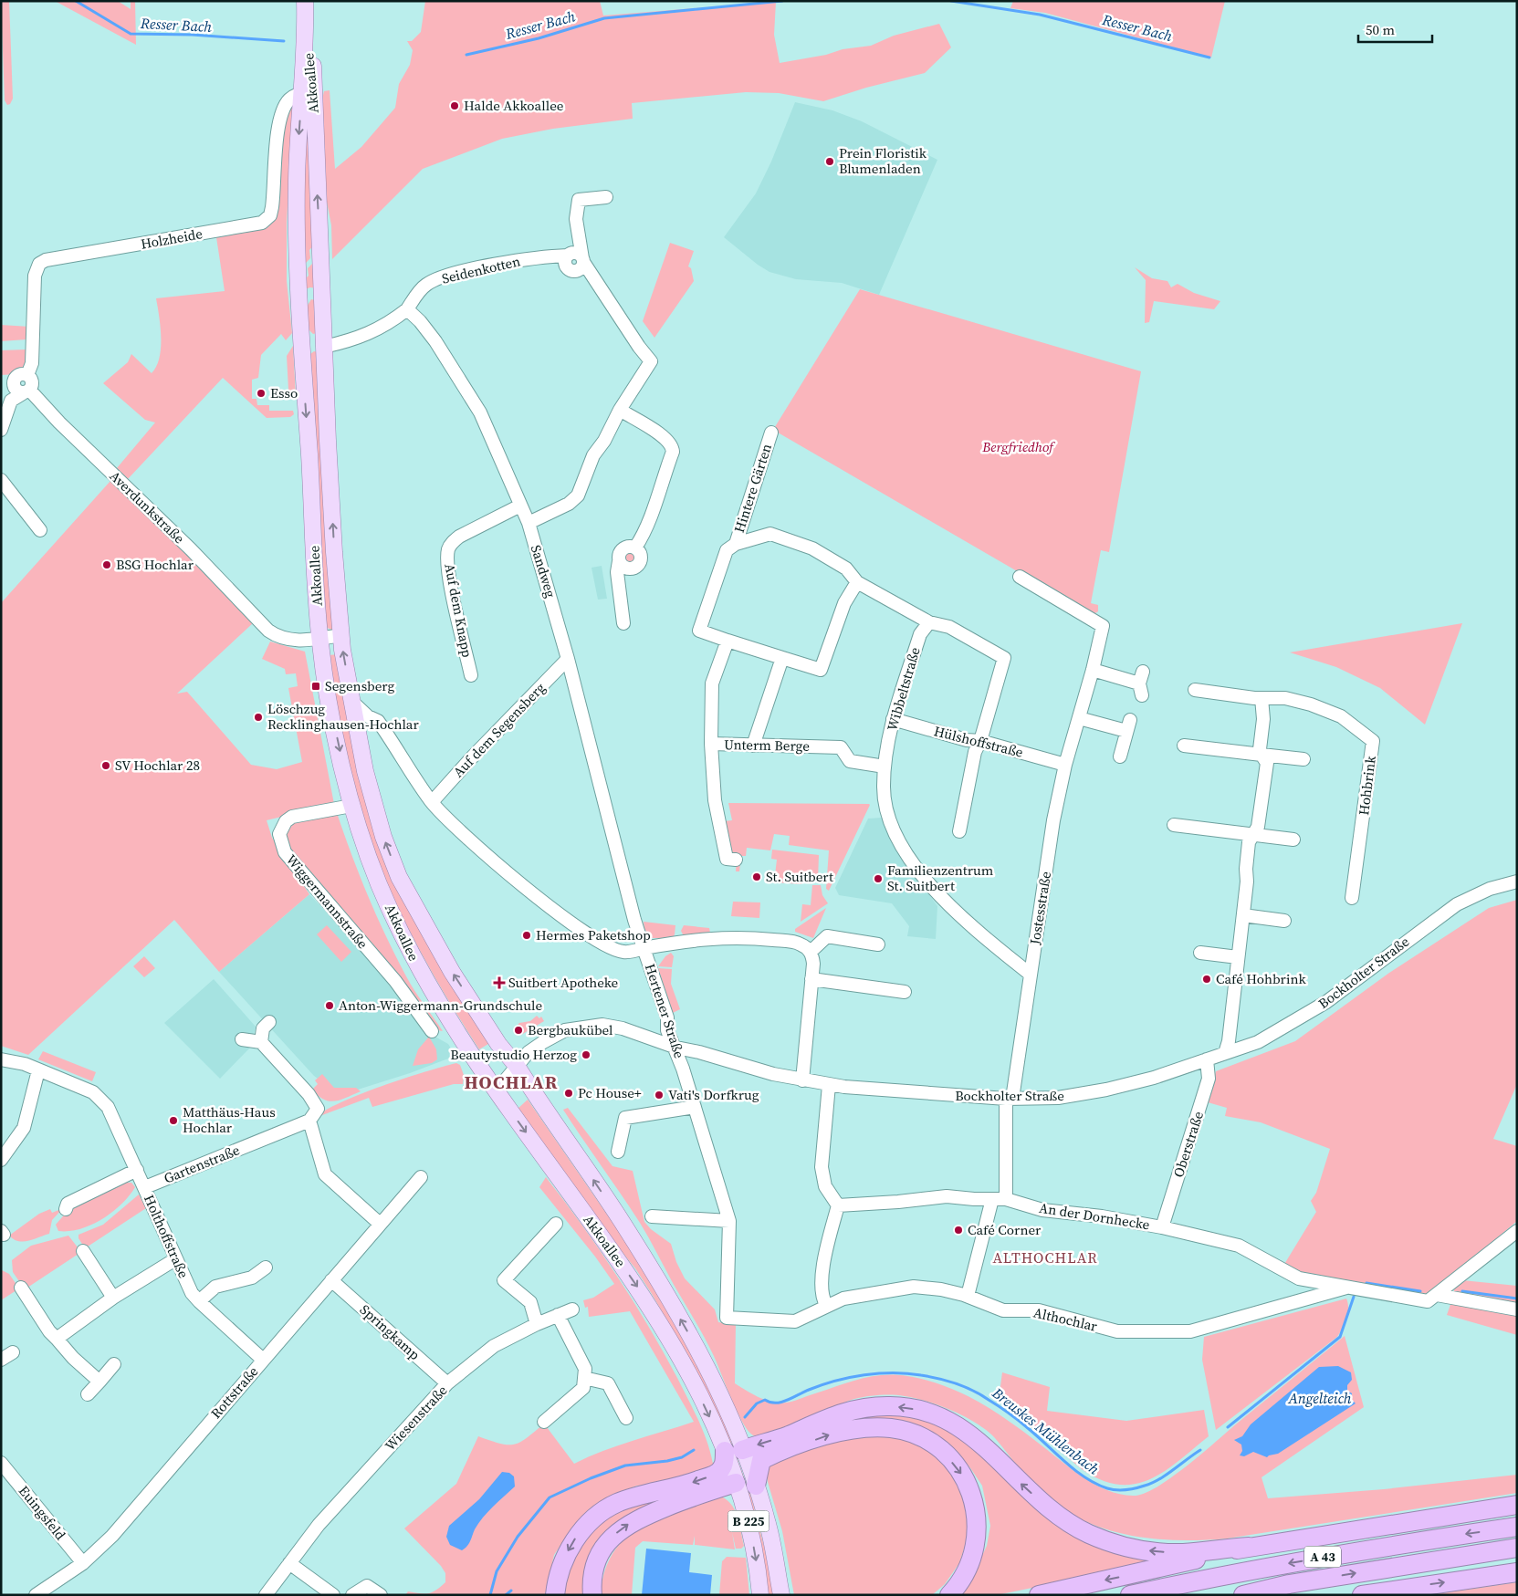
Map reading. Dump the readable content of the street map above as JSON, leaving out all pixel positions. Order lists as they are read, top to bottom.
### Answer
{
  "streets": {
    "highway": ["A 43"],
    "main road": ["Akkoallee", "B 225"],
    "street": [
      "Holzheide",
      "Seidenkotten",
      "Hintere Gärten",
      "Averdunkstraße",
      "Sandweg",
      "Auf dem Knapp",
      "Wibbeltstraße",
      "Auf dem Segensberg",
      "Hülshoffstraße",
      "Unterm Berge",
      "Hohbrink",
      "Wiggermannstraße",
      "Jostesstraße",
      "Bockholter Straße",
      "Hertener Straße",
      "Oberstraße",
      "Gartenstraße",
      "An der Dornhecke",
      "Holthoffstraße",
      "Althochlar",
      "Springkamp",
      "Rottstraße",
      "Wiesenstraße",
      "Euingsfeld"
    ]
  },
  "crossings": [
    ["Akkoallee", "Holzheide"],
    ["Akkoallee", "Averdunkstraße"],
    ["Akkoallee", "Wiggermannstraße"],
    ["Akkoallee", "Bockholter Straße"],
    ["Akkoallee", "Hertener Straße"],
    ["Akkoallee", "B 225"],
    ["Holzheide", "Averdunkstraße"],
    ["Seidenkotten", "Sandweg"],
    ["Hintere Gärten", "Wibbeltstraße"],
    ["Hintere Gärten", "Hülshoffstraße"],
    ["Sandweg", "Auf dem Knapp"],
    ["Sandweg", "Auf dem Segensberg"],
    ["Sandweg", "Hertener Straße"],
    ["Wibbeltstraße", "Hülshoffstraße"],
    ["Wibbeltstraße", "Unterm Berge"],
    ["Wibbeltstraße", "Jostesstraße"],
    ["Auf dem Segensberg", "Hertener Straße"],
    ["Hülshoffstraße", "Jostesstraße"],
    ["Jostesstraße", "Bockholter Straße"],
    ["Jostesstraße", "An der Dornhecke"],
    ["Bockholter Straße", "Hertener Straße"],
    ["Bockholter Straße", "Oberstraße"],
    ["Hertener Straße", "Althochlar"],
    ["Oberstraße", "An der Dornhecke"],
    ["Gartenstraße", "Holthoffstraße"],
    ["An der Dornhecke", "Althochlar"],
    ["Holthoffstraße", "Rottstraße"],
    ["Springkamp", "Rottstraße"],
    ["Springkamp", "Wiesenstraße"],
    ["Rottstraße", "Euingsfeld"]
  ],
  "districts": ["HOCHLAR", "ALTHOCHLAR"],
  "water": ["Resser Bach", "Angelteich", "Breuskes Mühlenbach"],
  "parks": ["Bergfriedhof"],
  "places": {
    "other": [
      "Halde Akkoallee",
      "Prein Floristik Blumenladen",
      "Esso",
      "BSG Hochlar",
      "Löschzug Recklinghausen-Hochlar",
      "SV Hochlar 28",
      "St. Suitbert",
      "Familienzentrum St. Suitbert",
      "Hermes Paketshop",
      "Café Hohbrink",
      "Anton-Wiggermann-Grundschule",
      "Bergbaukübel",
      "Beautystudio Herzog",
      "Pc House+",
      "Vati's Dorfkrug",
      "Matthäus-Haus Hochlar",
      "Café Corner"
    ],
    "transit": ["Segensberg"],
    "health": ["Suitbert Apotheke"]
  },
  "scale_bar": "50 m"
}
